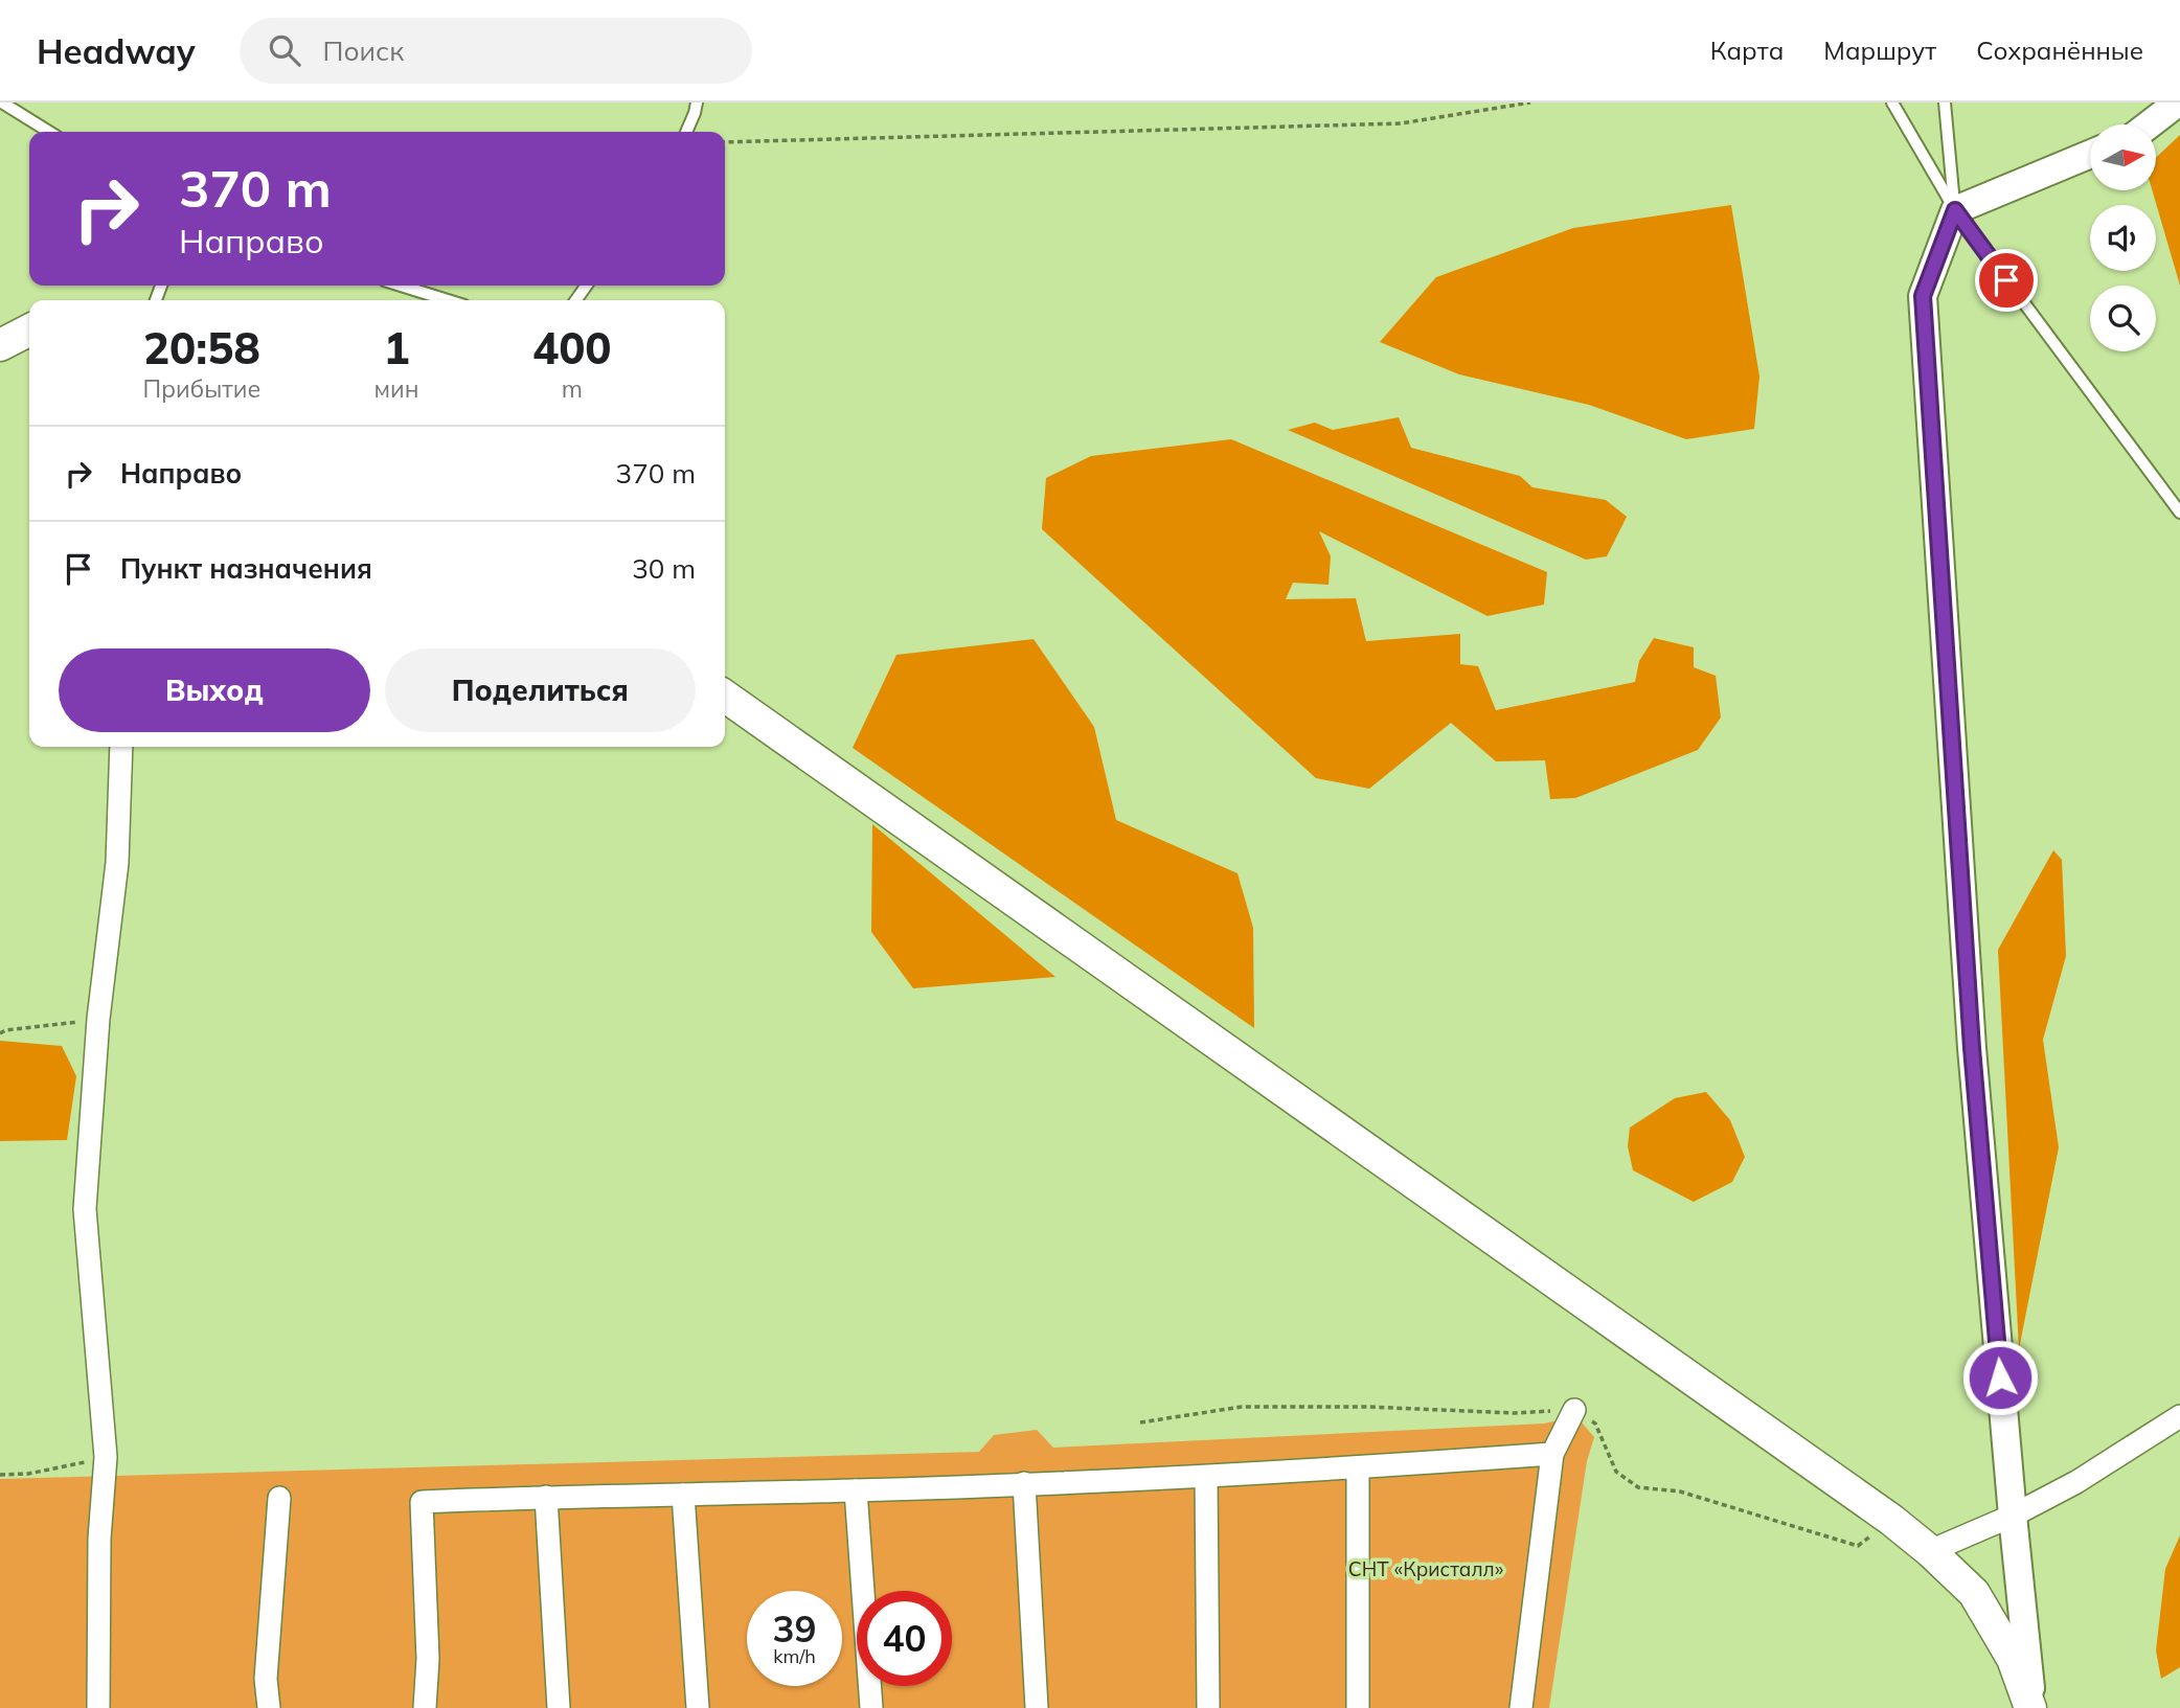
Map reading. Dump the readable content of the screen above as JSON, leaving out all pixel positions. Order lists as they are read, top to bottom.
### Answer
{
  "parks": ["СНТ «Кристалл»"],
  "north": "right",
  "page": {
    "header": "Headway",
    "search": "Поиск",
    "nav": ["Карта", "Маршрут", "Сохранённые"],
    "turn": ["370 m", "Направо"],
    "eta": [
      "20:58",
      "Прибытие",
      "1",
      "мин",
      "400",
      "m"
    ],
    "list": [
      {
        "name": "Направо",
        "value": "370 m"
      },
      {
        "name": "Пункт назначения",
        "value": "30 m"
      }
    ],
    "buttons": ["Выход", "Поделиться"],
    "speed": "39 km/h",
    "limit": "40"
  }
}
